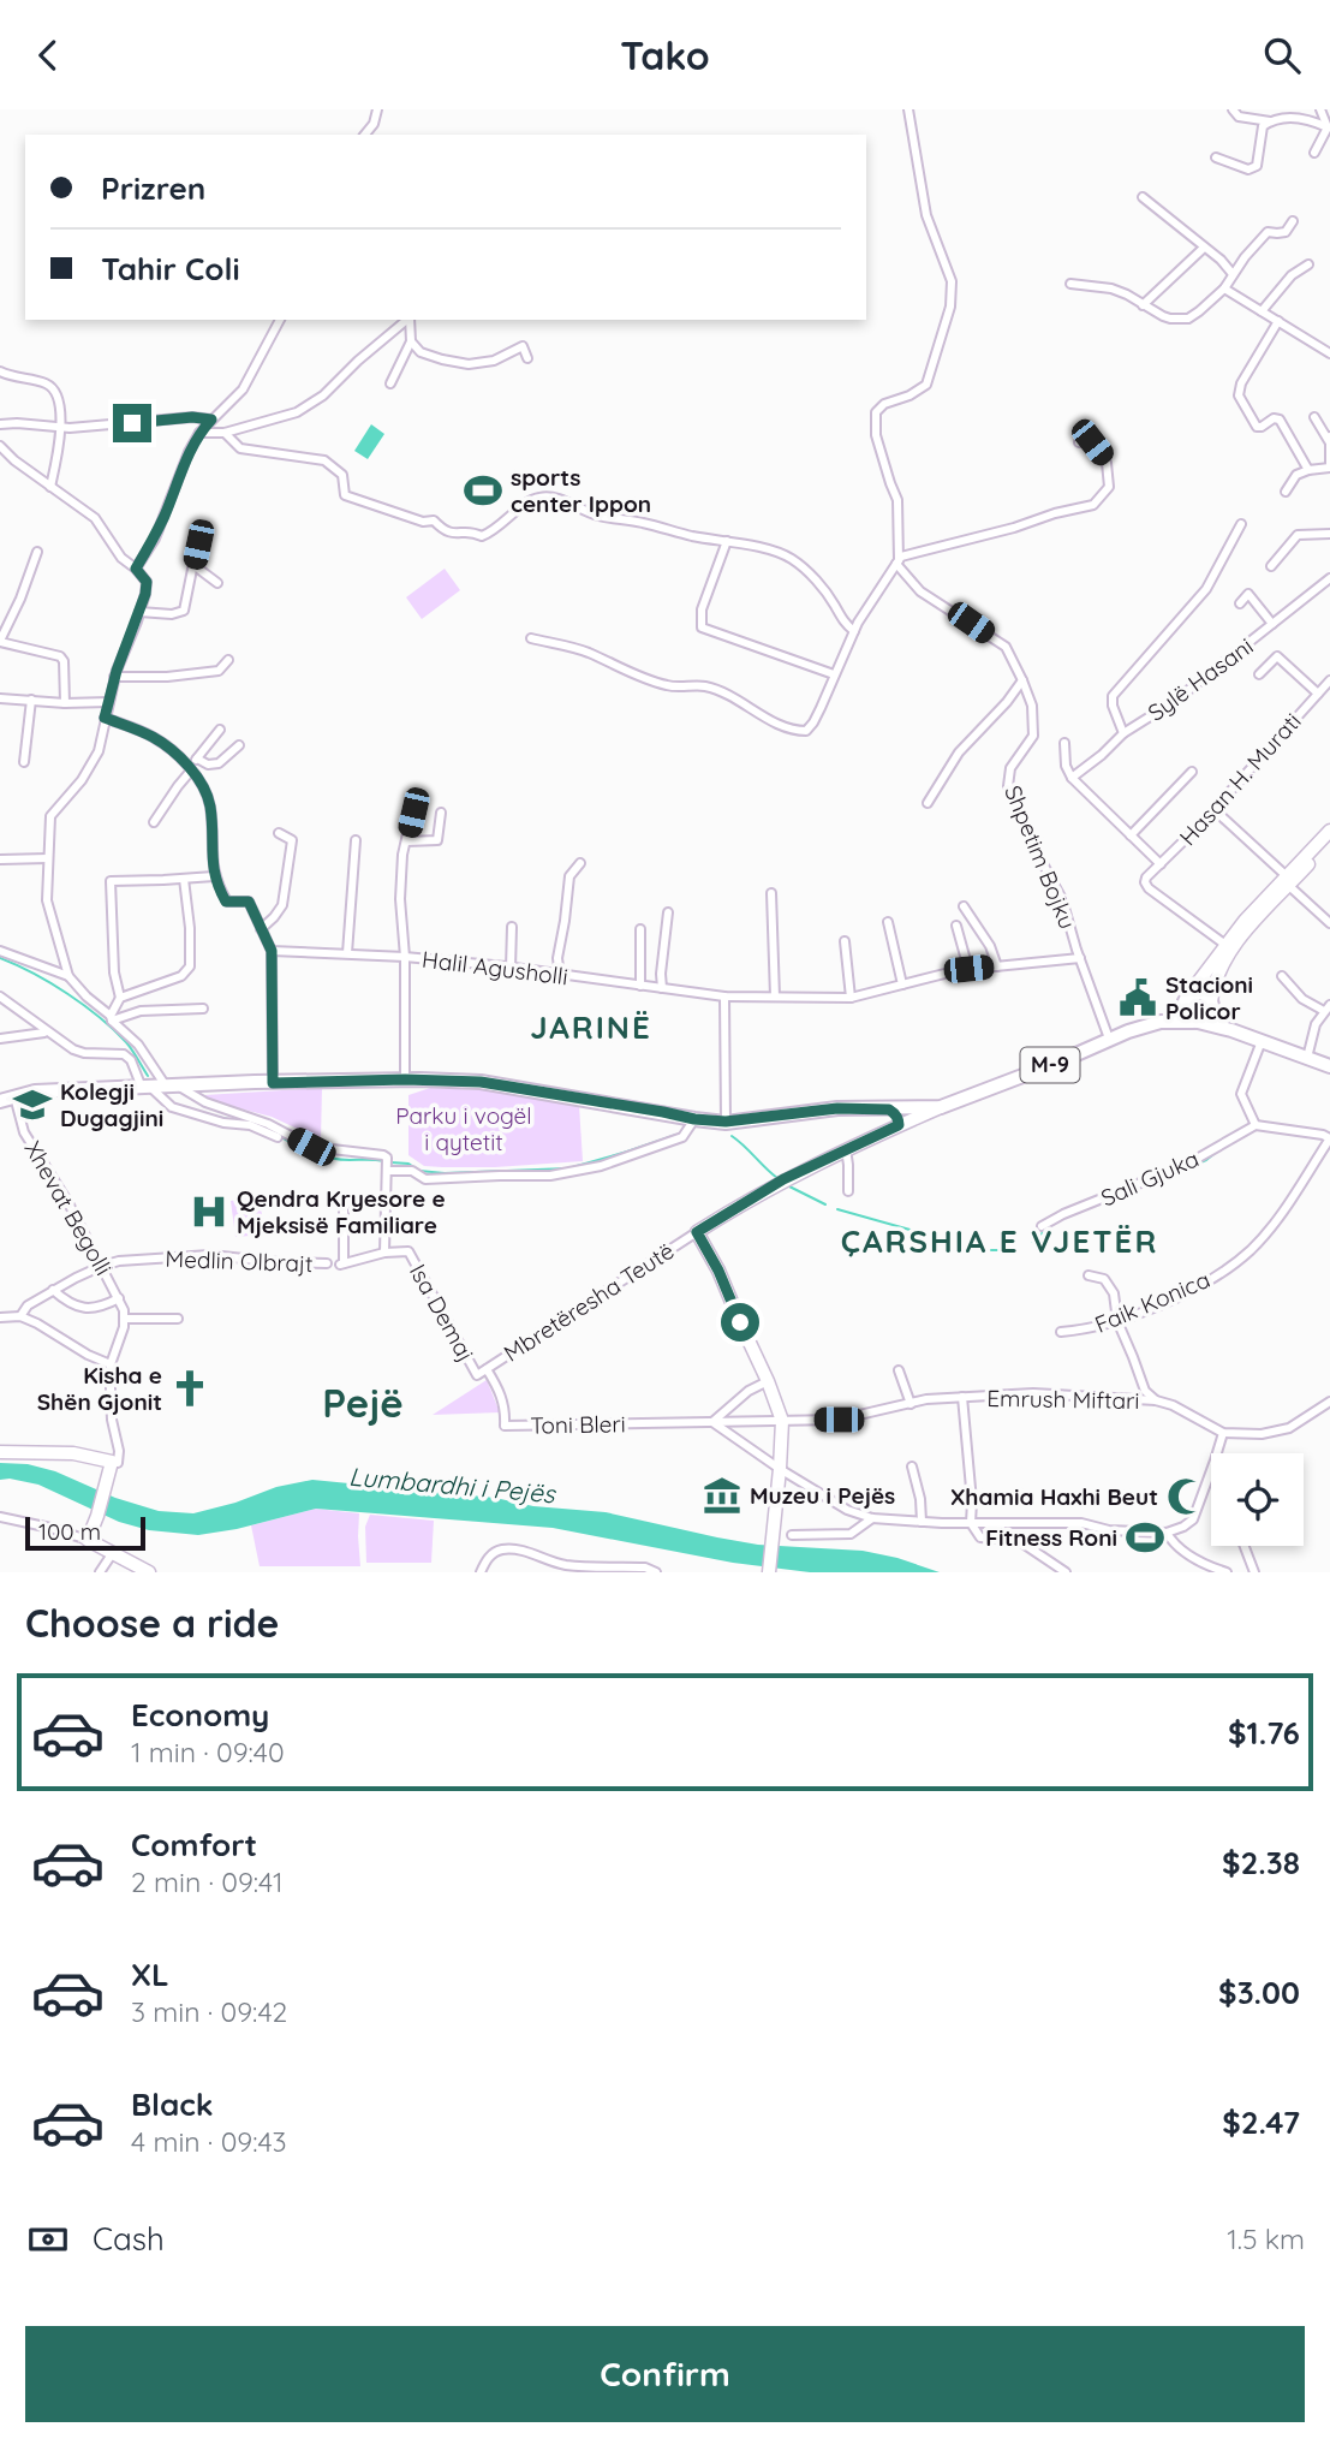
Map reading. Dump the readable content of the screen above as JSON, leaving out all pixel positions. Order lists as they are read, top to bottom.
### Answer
{
  "streets": {
    "main road": ["M-9", "Mbretëresha Teutë"],
    "street": [
      "Sylë Hasani",
      "Hasan H. Murati",
      "Shpetim Bojku",
      "Halil Agusholli",
      "Sali Gjuka",
      "Xhevat Begolli",
      "Medlin Olbrajt",
      "Faik Konica",
      "Isa Demaj",
      "Emrush Miftari",
      "Toni Bleri"
    ]
  },
  "crossings": [
    ["Shpetim Bojku", "Halil Agusholli"],
    ["Shpetim Bojku", "Mbretëresha Teutë"],
    ["M-9", "Xhevat Begolli"],
    ["M-9", "Mbretëresha Teutë"],
    ["Xhevat Begolli", "Medlin Olbrajt"],
    ["Mbretëresha Teutë", "Isa Demaj"],
    ["Mbretëresha Teutë", "Toni Bleri"],
    ["Emrush Miftari", "Toni Bleri"]
  ],
  "districts": ["JARINË", "ÇARSHIA E VJETËR", "Pejë"],
  "water": ["Lumbardhi i Pejës"],
  "parks": ["Parku i vogël i qytetit"],
  "places": {
    "sports": ["sports center Ippon", "Fitness Roni"],
    "public building": ["Stacioni Policor"],
    "school or university": ["Kolegji Dugagjini"],
    "hospital": ["Qendra Kryesore e Mjeksisë Familiare"],
    "church": ["Kisha e Shën Gjonit"],
    "museum": ["Muzeu i Pejës"],
    "mosque": ["Xhamia Haxhi Beut"]
  },
  "scale_bar": "100 m",
  "page": {
    "header": "Tako",
    "banner": ["Prizren", "Tahir Coli"],
    "scale": "100 m",
    "heading": "Choose a ride",
    "list": [
      {
        "name": "Economy",
        "note": "1 min · 09:40",
        "value": "$1.76"
      },
      {
        "name": "Comfort",
        "note": "2 min · 09:41",
        "value": "$2.38"
      },
      {
        "name": "XL",
        "note": "3 min · 09:42",
        "value": "$3.00"
      },
      {
        "name": "Black",
        "note": "4 min · 09:43",
        "value": "$2.47"
      }
    ],
    "pay": ["Cash", "1.5 km"],
    "buttons": "Confirm"
  }
}
